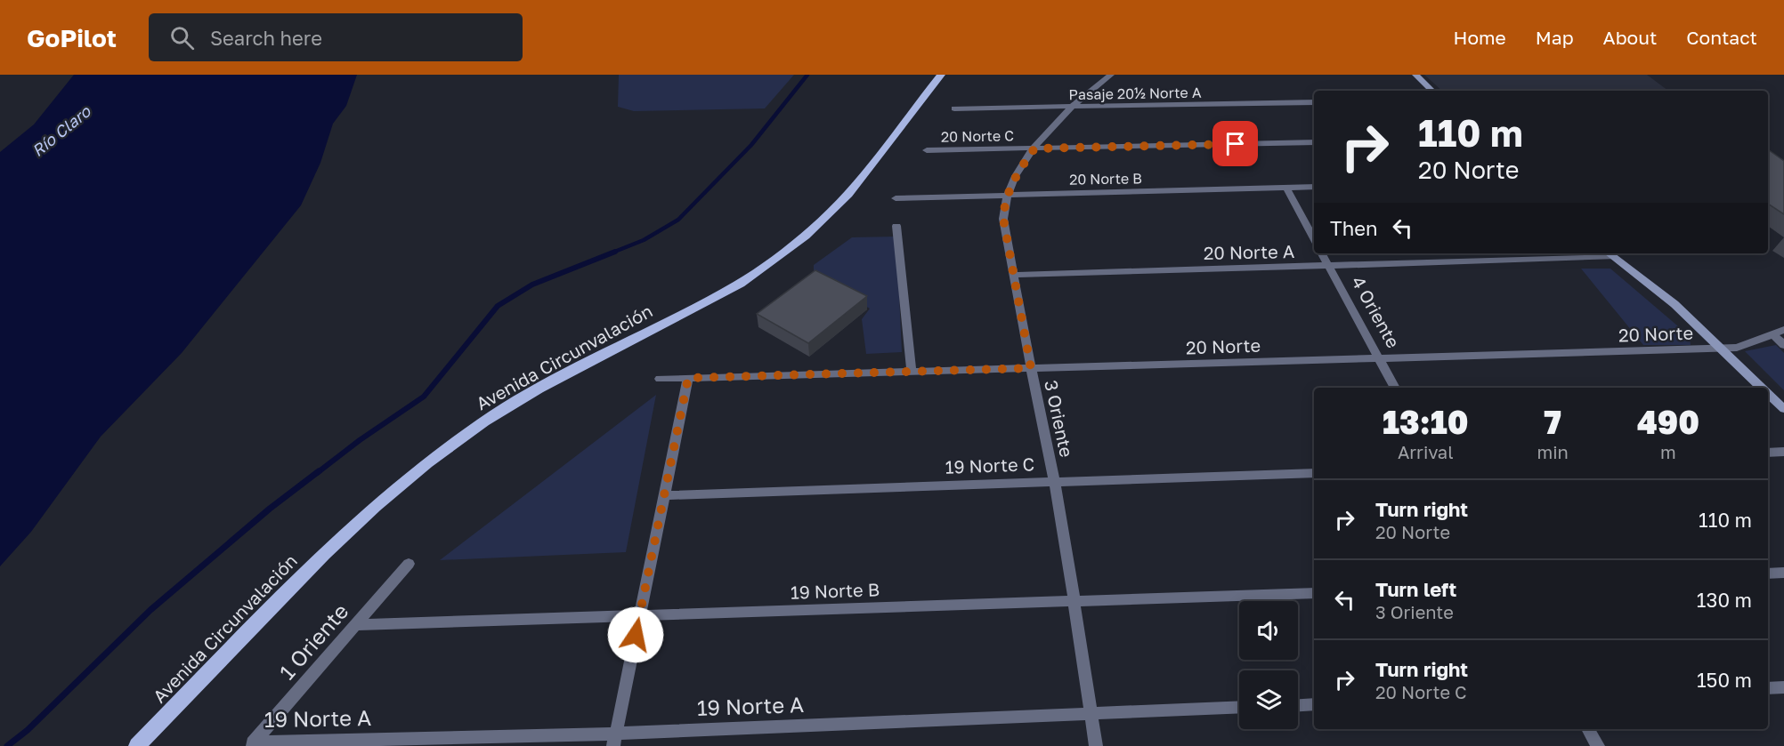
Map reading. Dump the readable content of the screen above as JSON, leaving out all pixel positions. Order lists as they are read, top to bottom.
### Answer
{
  "streets": {
    "main road": ["Avenida Circunvalación"],
    "street": [
      "Pasaje 20½ Norte A",
      "20 Norte C",
      "20 Norte B",
      "20 Norte A",
      "4 Oriente",
      "20 Norte",
      "3 Oriente",
      "19 Norte C",
      "19 Norte B",
      "1 Oriente",
      "19 Norte A"
    ]
  },
  "crossings": [
    ["Pasaje 20½ Norte A", "3 Oriente"],
    ["20 Norte C", "3 Oriente"],
    ["20 Norte B", "3 Oriente"],
    ["20 Norte A", "4 Oriente"],
    ["20 Norte A", "3 Oriente"],
    ["4 Oriente", "20 Norte"],
    ["20 Norte", "3 Oriente"],
    ["3 Oriente", "19 Norte C"],
    ["3 Oriente", "19 Norte B"],
    ["3 Oriente", "19 Norte A"],
    ["19 Norte B", "1 Oriente"],
    ["1 Oriente", "19 Norte A"]
  ],
  "water": ["Río Claro"],
  "page": {
    "header": "GoPilot",
    "search": "Search here",
    "nav": [
      "Home",
      "Map",
      "About",
      "Contact"
    ],
    "turn": ["110 m", "20 Norte"],
    "then": "Then",
    "eta": [
      "13:10",
      "Arrival",
      "7",
      "min",
      "490",
      "m"
    ],
    "list": [
      {
        "name": "Turn right",
        "note": "20 Norte",
        "value": "110 m"
      },
      {
        "name": "Turn left",
        "note": "3 Oriente",
        "value": "130 m"
      },
      {
        "name": "Turn right",
        "note": "20 Norte C",
        "value": "150 m"
      }
    ]
  }
}
